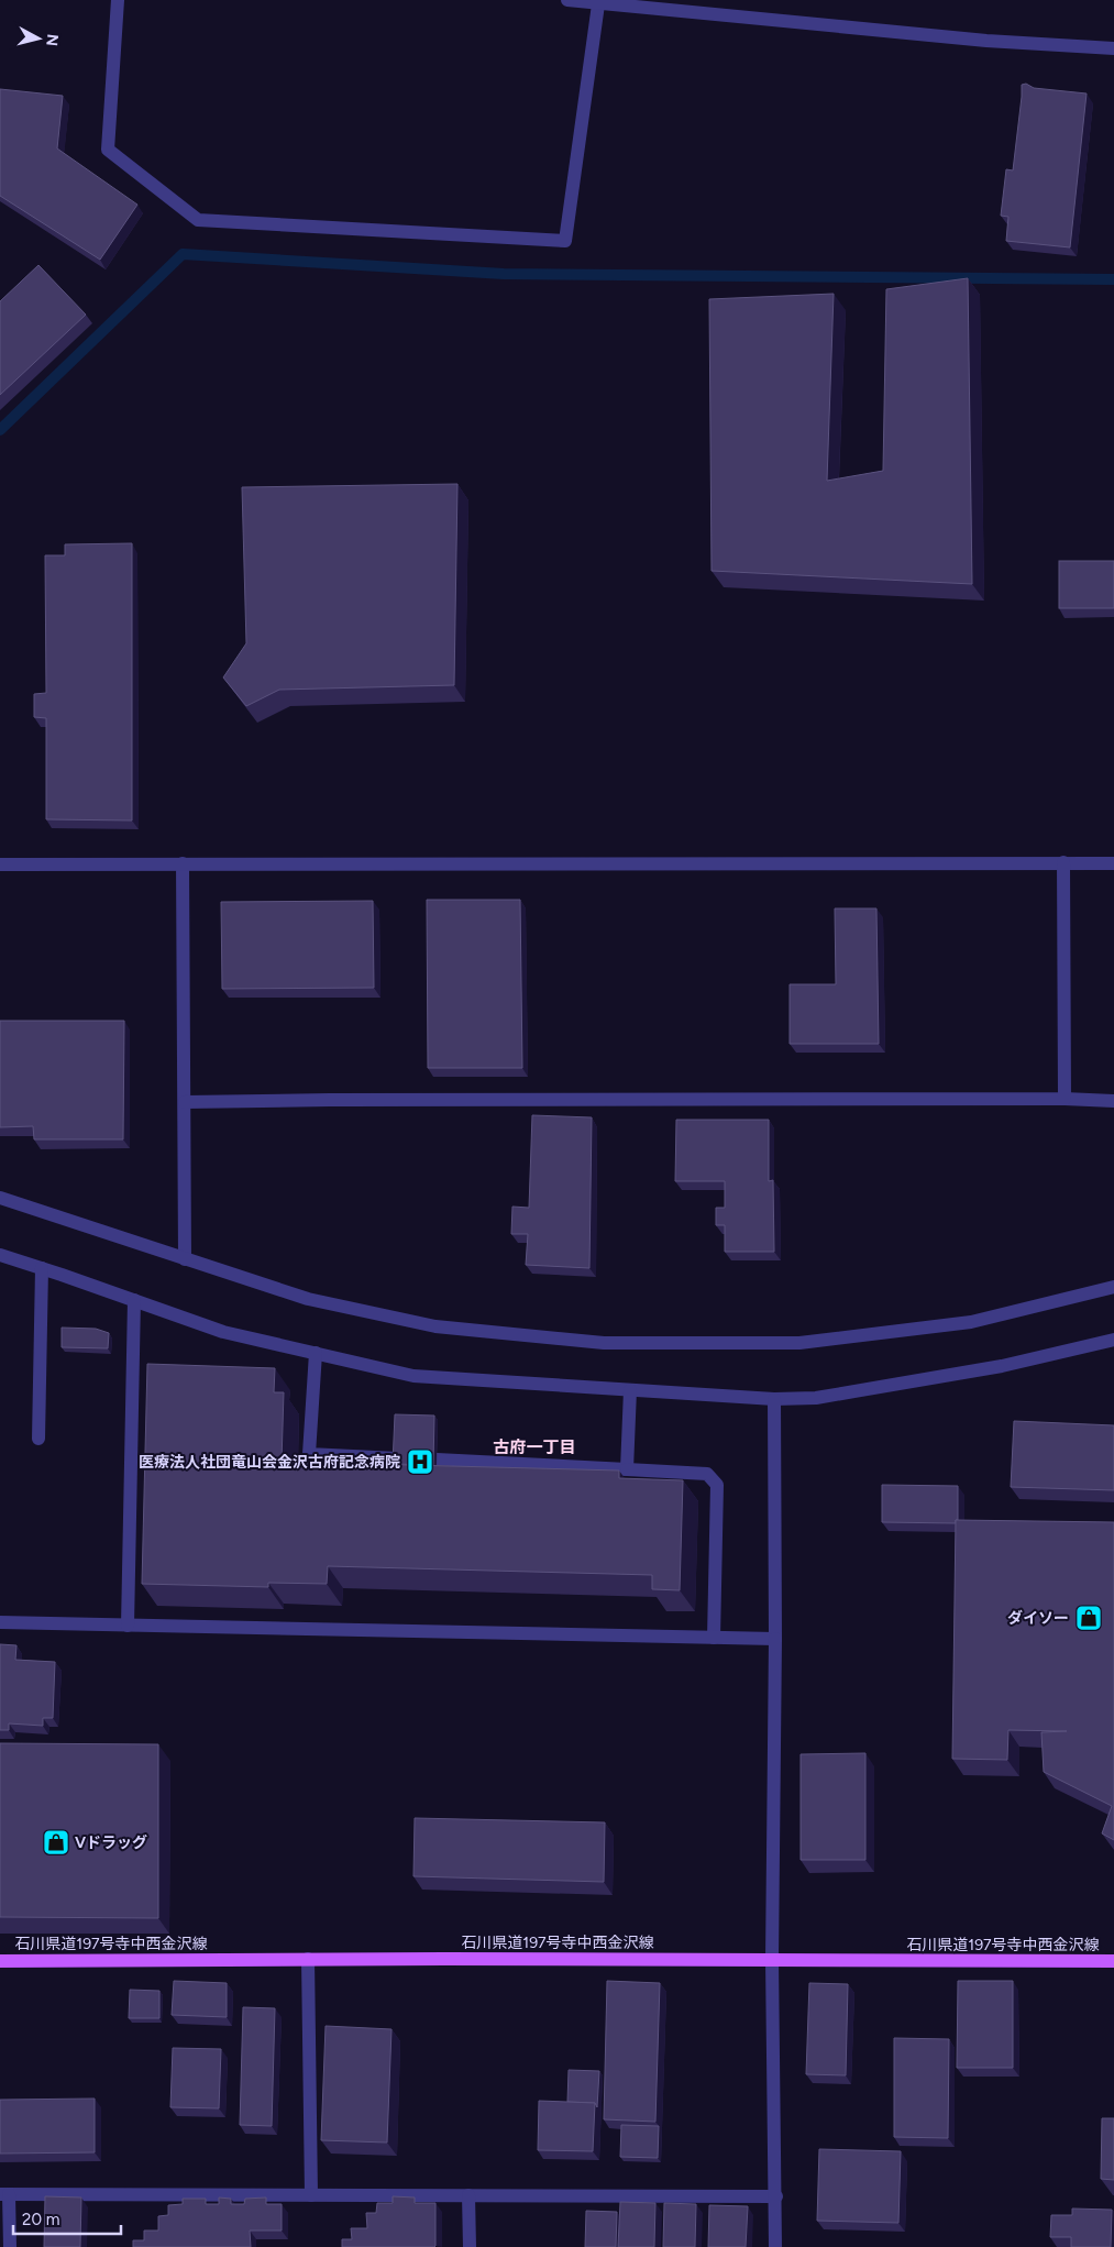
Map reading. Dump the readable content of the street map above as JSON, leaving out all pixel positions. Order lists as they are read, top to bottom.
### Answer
{
  "streets": {
    "main road": ["石川県道197号寺中西金沢線"]
  },
  "districts": ["古府一丁目"],
  "places": {
    "hospital": ["医療法人社団竜山会金沢古府記念病院"],
    "shop": ["ダイソー", "Vドラッグ"]
  },
  "scale_bar": "20 m",
  "north": "right"
}
